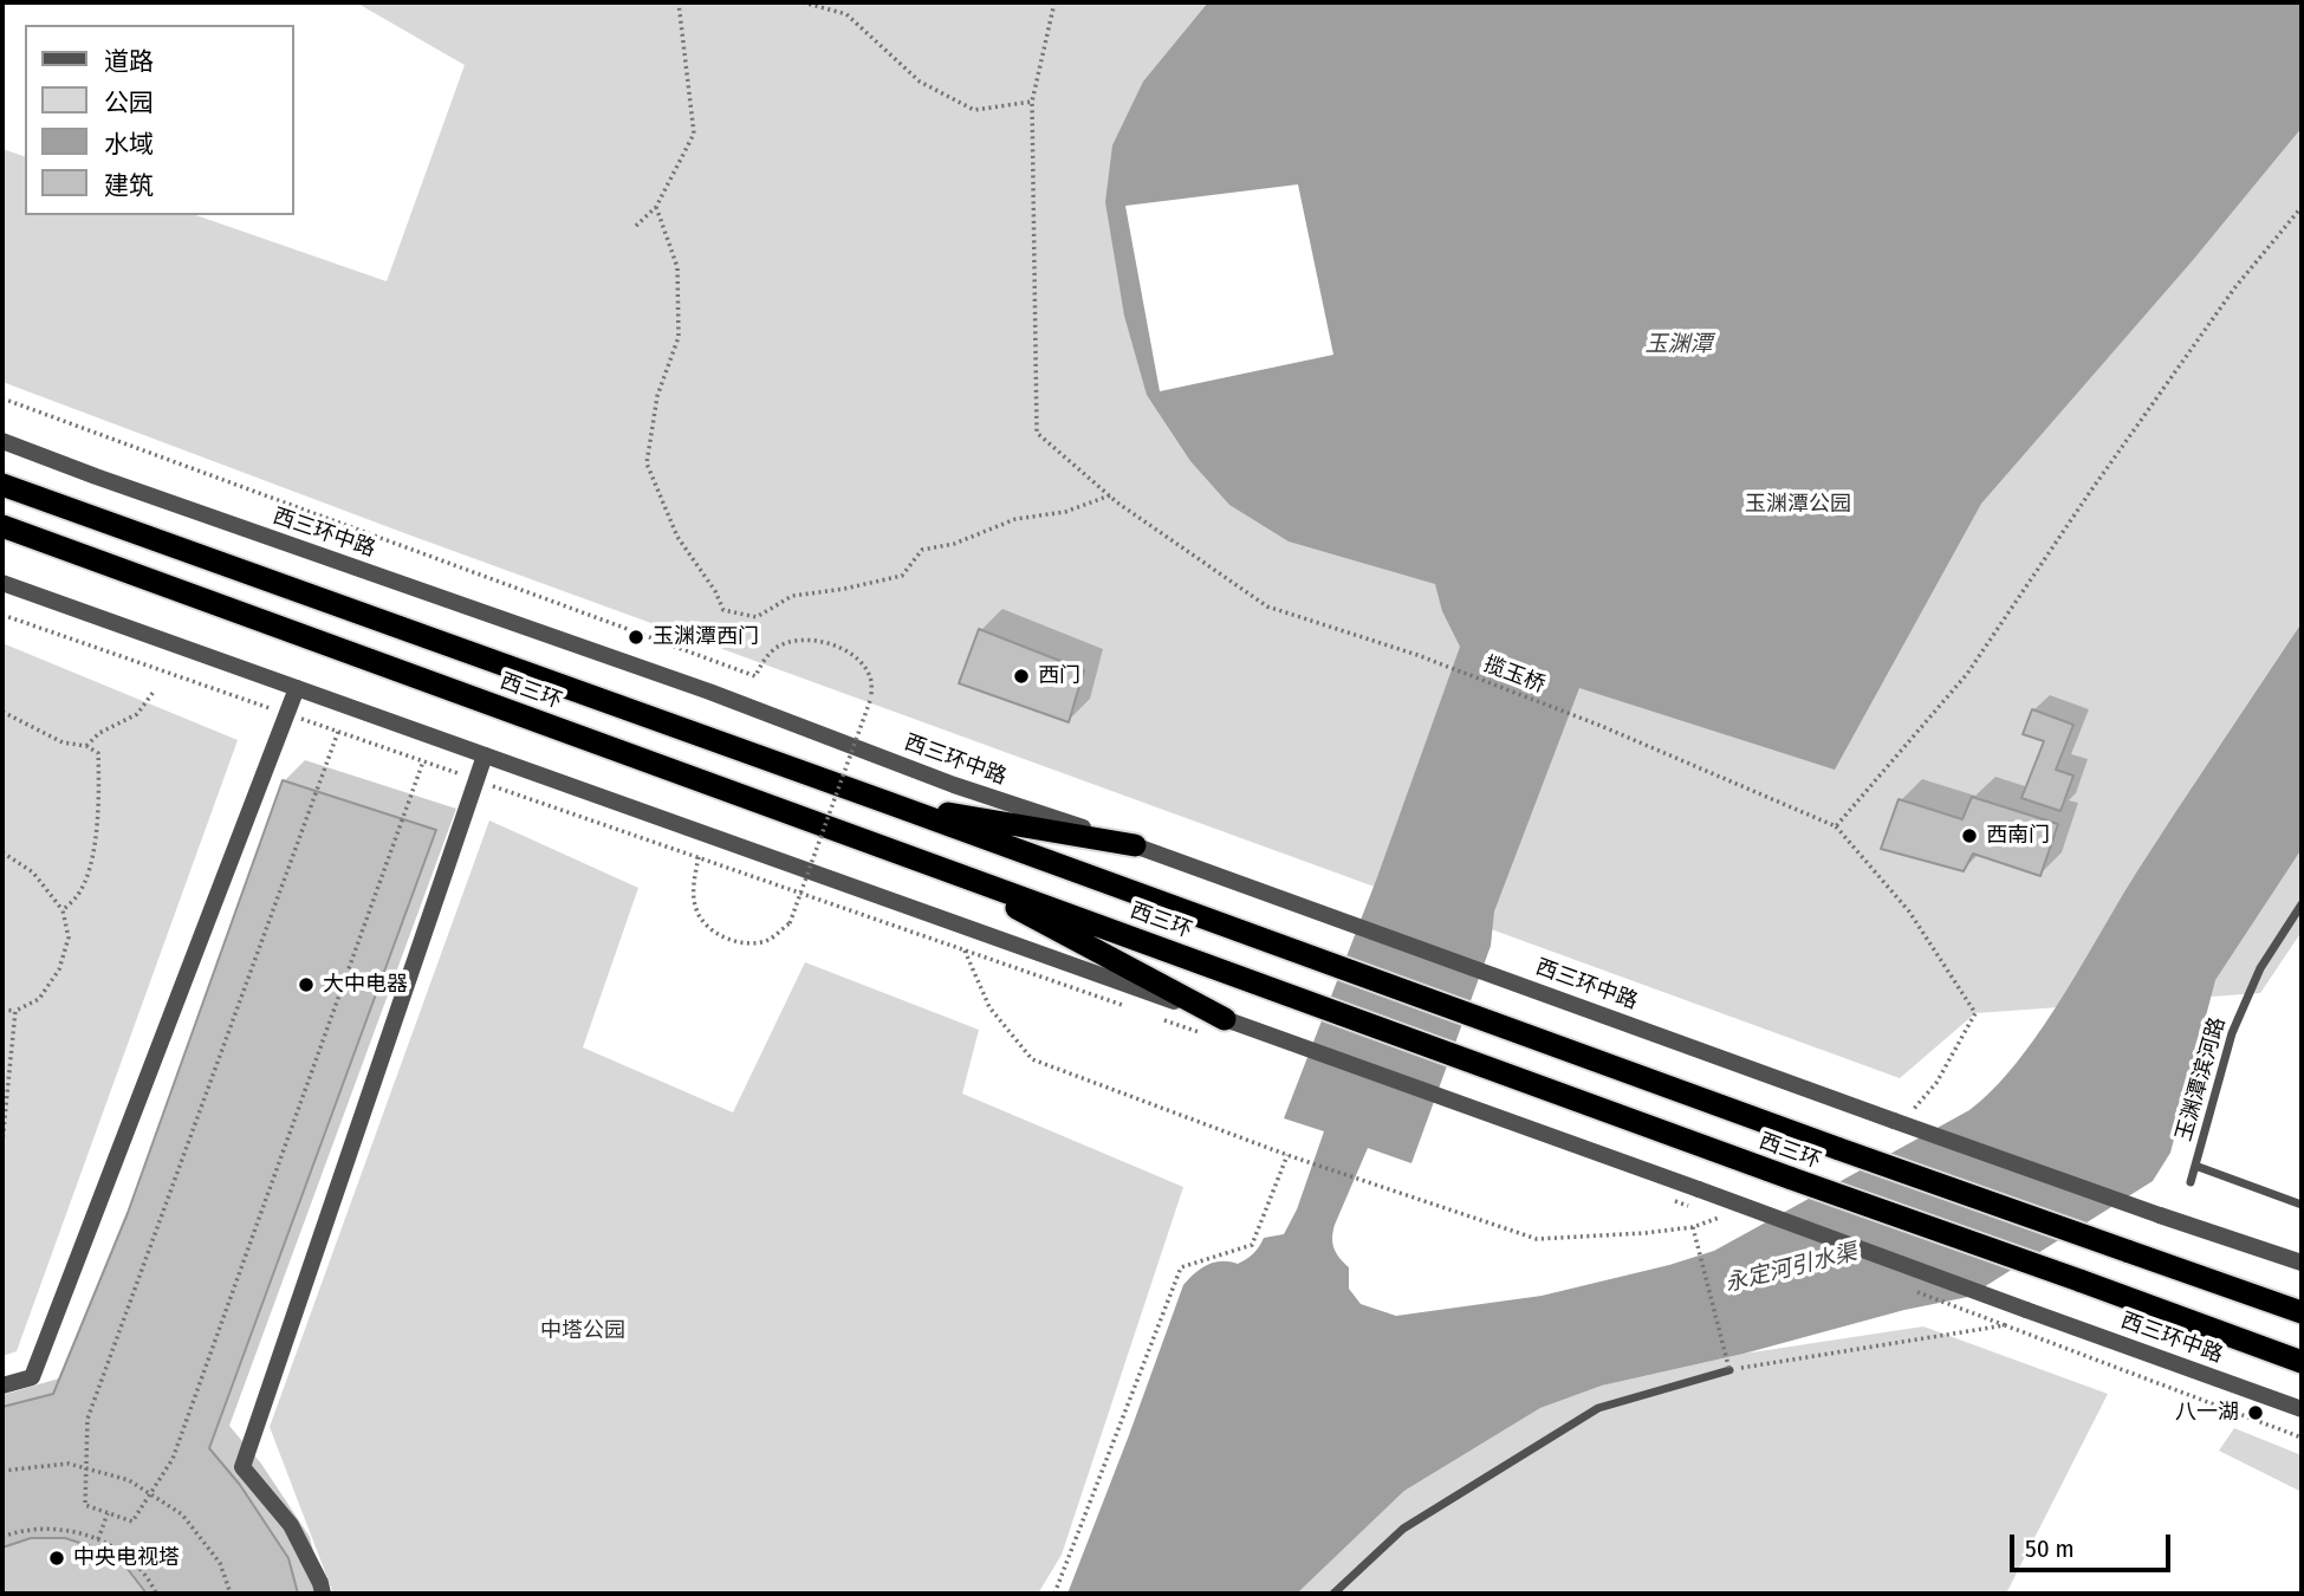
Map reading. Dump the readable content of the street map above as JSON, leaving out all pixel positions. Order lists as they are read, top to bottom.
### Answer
{
  "streets": {
    "highway": ["西三环"],
    "street": ["西三环中路"],
    "lane": ["玉渊潭滨河路"],
    "path": ["揽玉桥"]
  },
  "water": ["玉渊潭", "永定河引水渠"],
  "parks": ["玉渊潭公园", "中塔公园"],
  "places": [
    "玉渊潭西门",
    "西门",
    "西南门",
    "大中电器",
    "八一湖",
    "中央电视塔"
  ],
  "legend": [
    "道路",
    "公园",
    "水域",
    "建筑"
  ],
  "scale_bar": "50 m"
}
